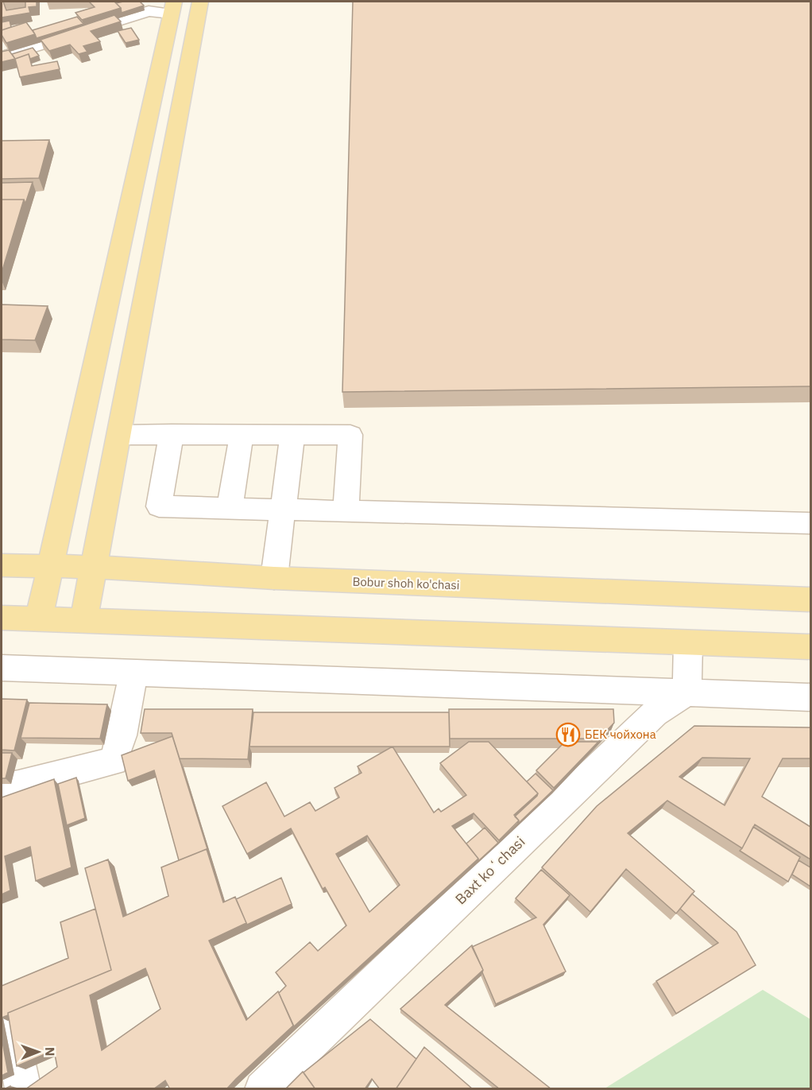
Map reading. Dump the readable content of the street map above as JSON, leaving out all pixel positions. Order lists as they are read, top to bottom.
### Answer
{
  "streets": {
    "main road": ["Bobur shoh ko'chasi"],
    "street": ["Baxt koʻchasi"]
  },
  "places": {
    "restaurant": ["БЕК чойхона"]
  },
  "north": "right"
}
